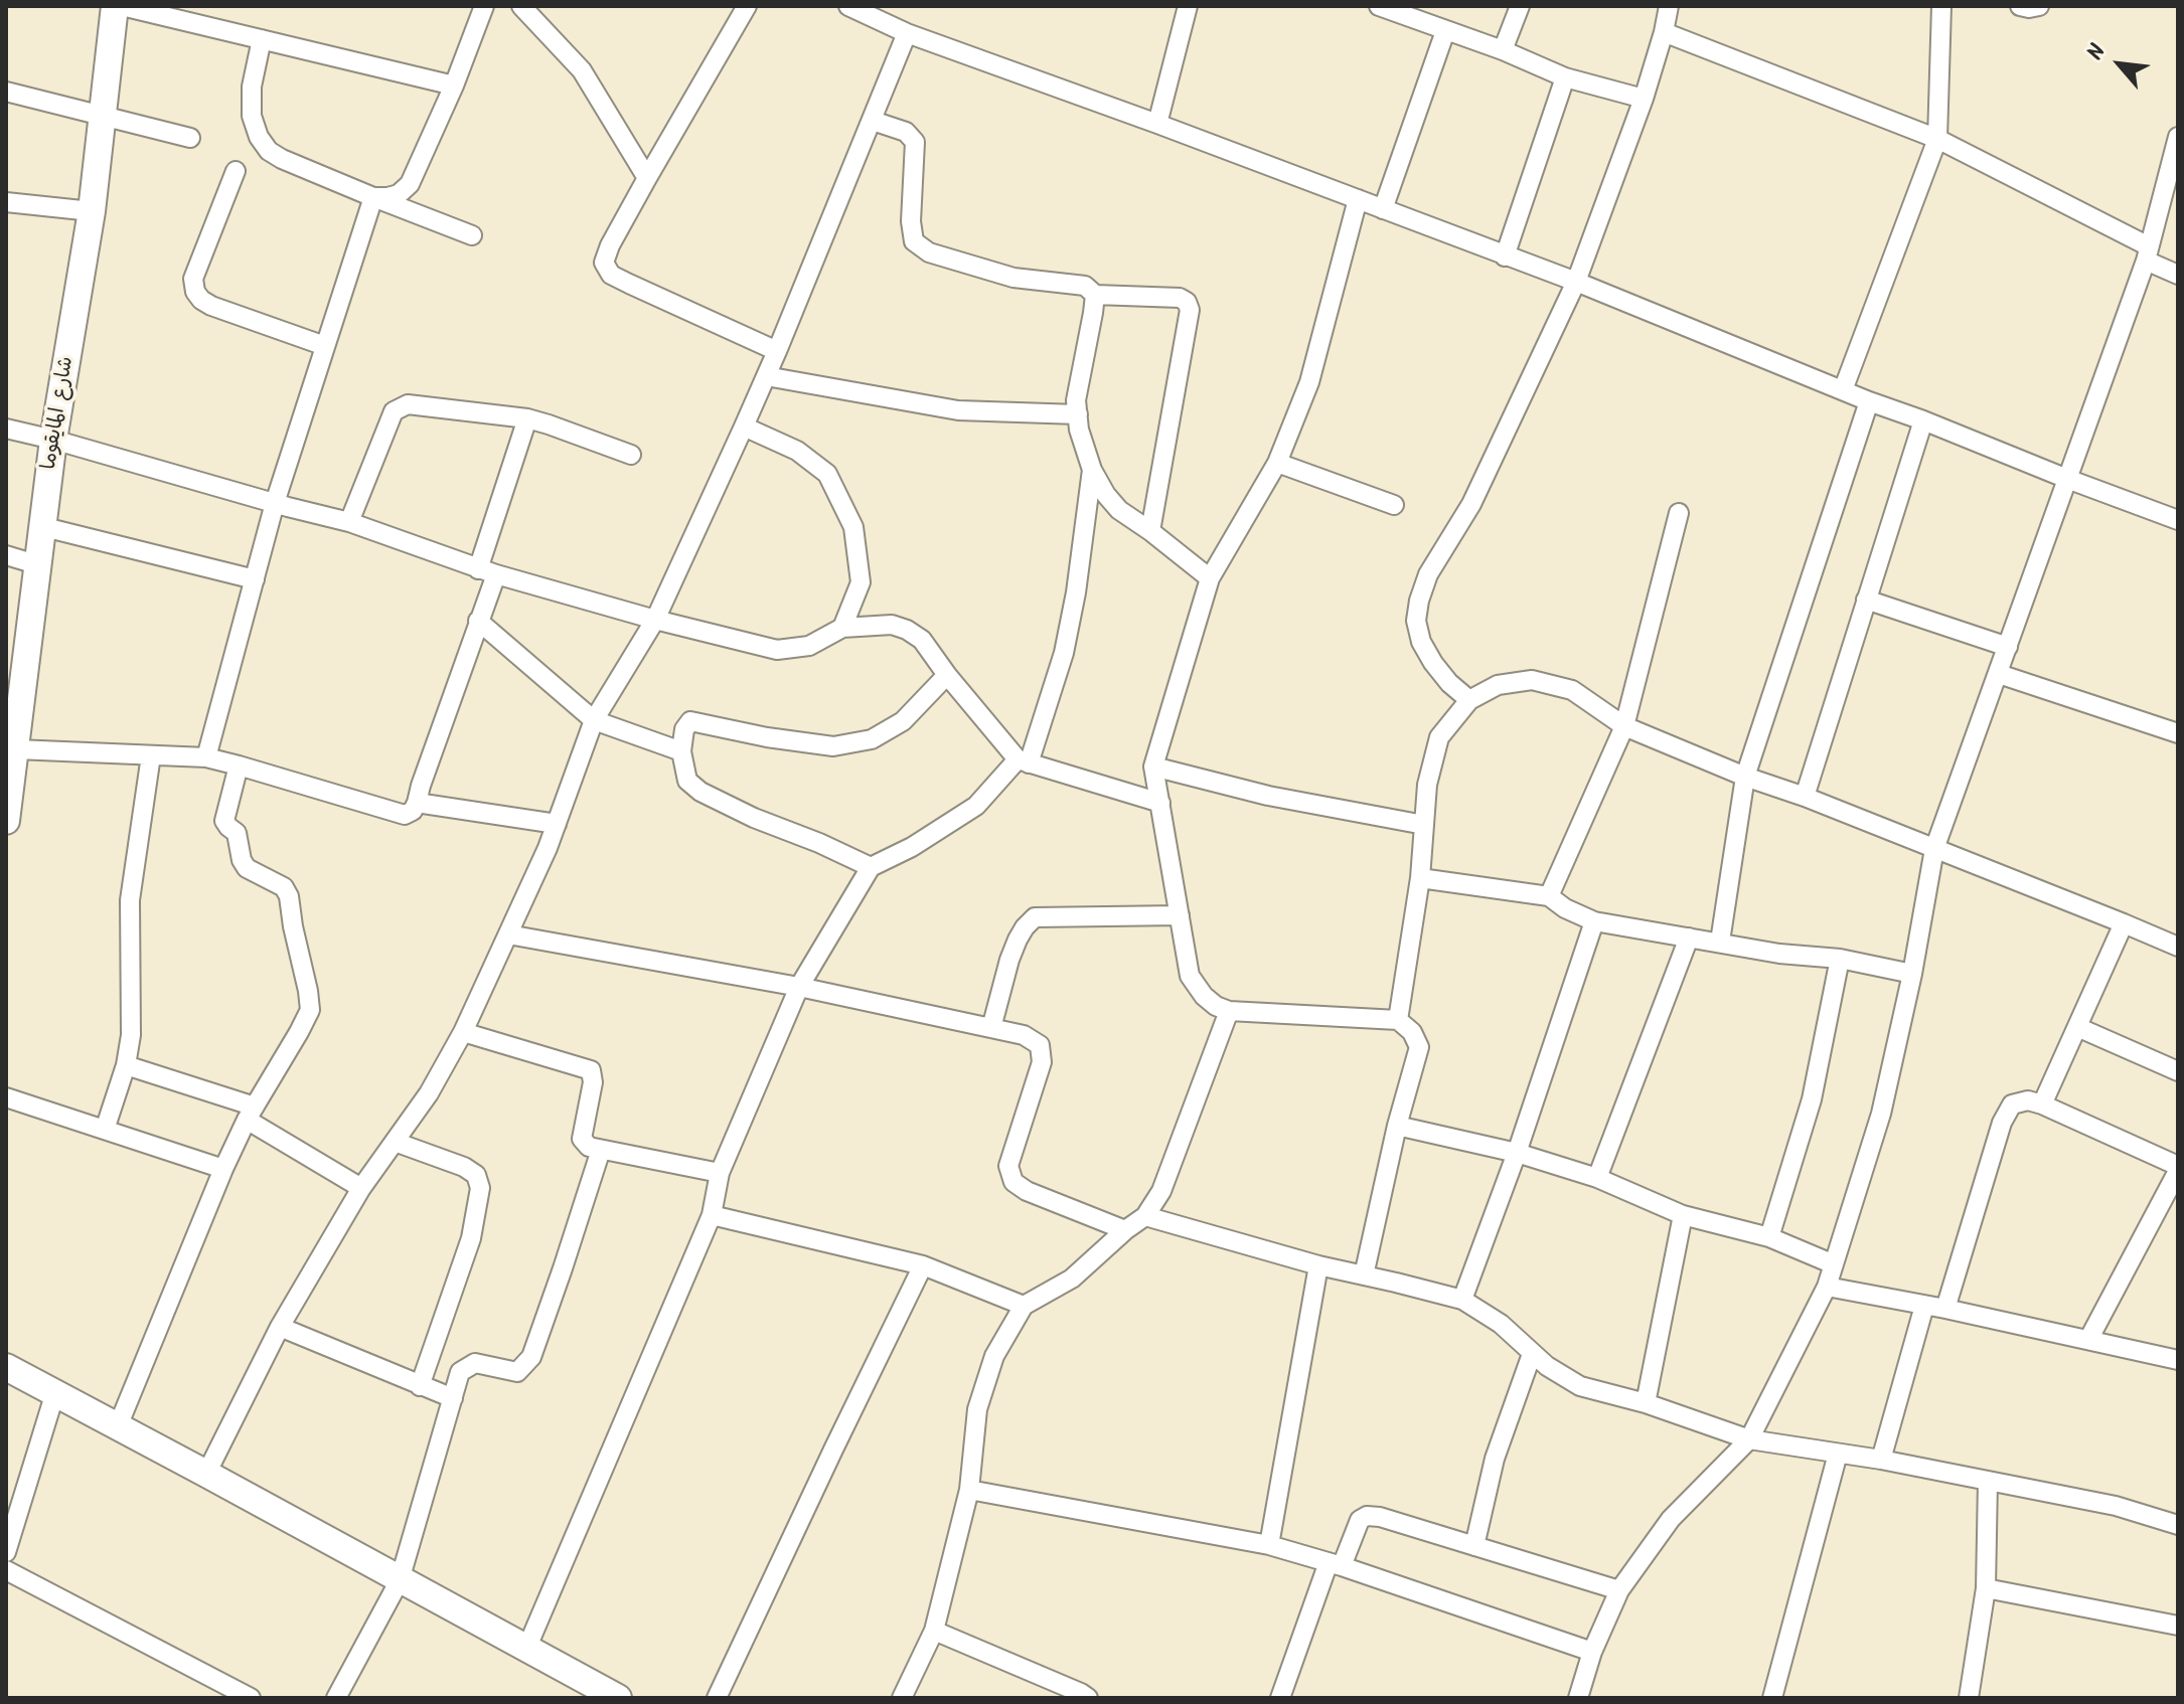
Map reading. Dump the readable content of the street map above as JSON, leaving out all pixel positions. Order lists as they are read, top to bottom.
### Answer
{
  "streets": {
    "street": ["شارع المايقوما"]
  },
  "north": "top left"
}
